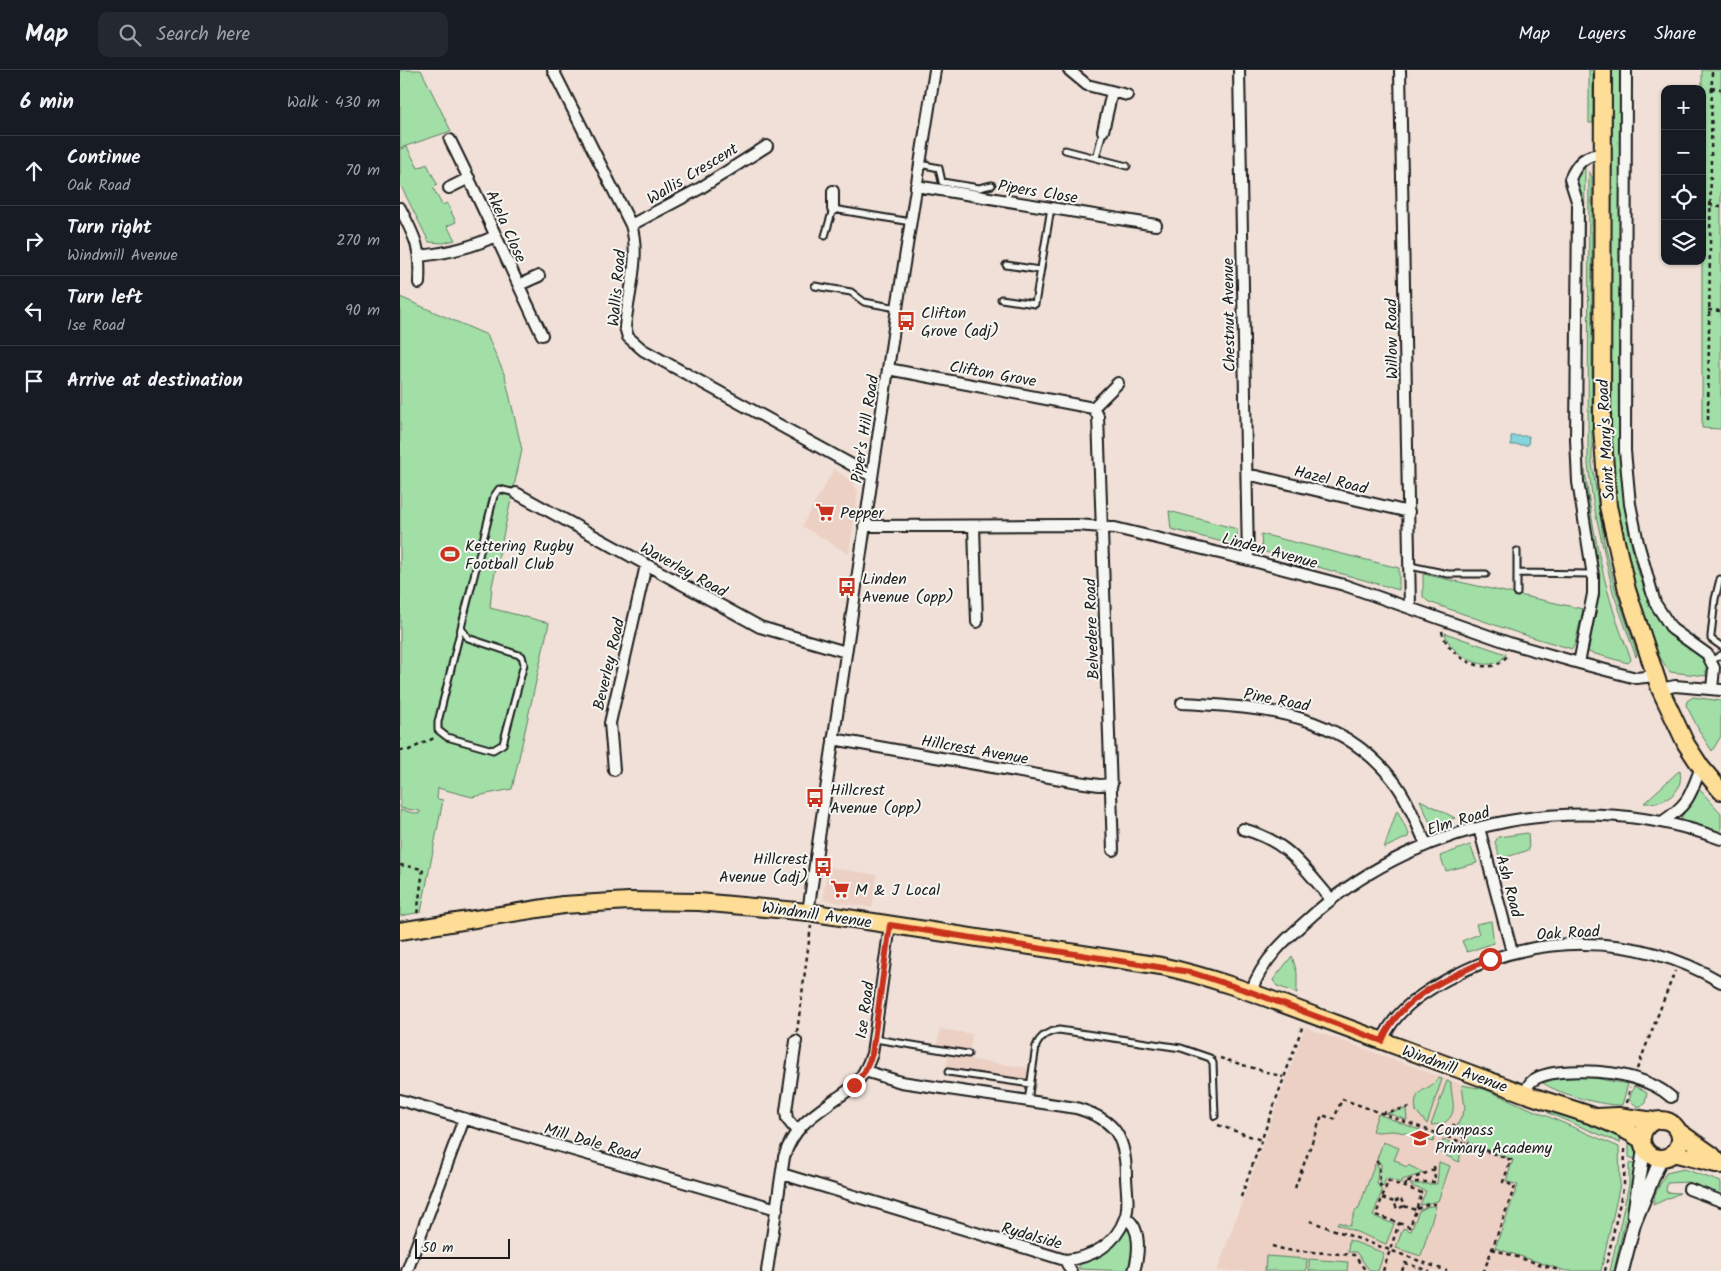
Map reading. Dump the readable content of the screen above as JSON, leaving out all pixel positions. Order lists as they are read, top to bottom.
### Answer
{
  "streets": {
    "main road": ["Saint Mary's Road", "Windmill Avenue"],
    "street": [
      "Wallis Crescent",
      "Pipers Close",
      "Akela Close",
      "Wallis Road",
      "Chestnut Avenue",
      "Willow Road",
      "Clifton Grove",
      "Piper's Hill Road",
      "Hazel Road",
      "Linden Avenue",
      "Waverley Road",
      "Belvedere Road",
      "Beverley Road",
      "Pine Road",
      "Hillcrest Avenue",
      "Elm Road",
      "Ash Road",
      "Oak Road",
      "Ise Road",
      "Mill Dale Road",
      "Rydalside"
    ]
  },
  "crossings": [
    ["Wallis Crescent", "Wallis Road"],
    ["Pipers Close", "Piper's Hill Road"],
    ["Wallis Road", "Piper's Hill Road"],
    ["Chestnut Avenue", "Hazel Road"],
    ["Chestnut Avenue", "Linden Avenue"],
    ["Willow Road", "Hazel Road"],
    ["Willow Road", "Linden Avenue"],
    ["Clifton Grove", "Piper's Hill Road"],
    ["Clifton Grove", "Belvedere Road"],
    ["Piper's Hill Road", "Linden Avenue"],
    ["Piper's Hill Road", "Waverley Road"],
    ["Piper's Hill Road", "Hillcrest Avenue"],
    ["Piper's Hill Road", "Windmill Avenue"],
    ["Saint Mary's Road", "Linden Avenue"],
    ["Linden Avenue", "Belvedere Road"],
    ["Waverley Road", "Beverley Road"],
    ["Belvedere Road", "Hillcrest Avenue"],
    ["Pine Road", "Elm Road"],
    ["Elm Road", "Ash Road"],
    ["Elm Road", "Windmill Avenue"],
    ["Ash Road", "Oak Road"],
    ["Windmill Avenue", "Oak Road"],
    ["Windmill Avenue", "Ise Road"]
  ],
  "places": {
    "bus stop": [
      "Clifton Grove (adj)",
      "Linden Avenue (opp)",
      "Hillcrest Avenue (opp)",
      "Hillcrest Avenue (adj)"
    ],
    "supermarket": ["Pepper", "M & J Local"],
    "sports": ["Kettering Rugby Football Club"],
    "school or university": ["Compass Primary Academy"]
  },
  "scale_bar": "50 m",
  "page": {
    "header": "Map",
    "search": "Search here",
    "nav": ["Map", "Layers", "Share"],
    "heading": ["6 min", "Walk · 430 m"],
    "map_buttons": ["+", "−"],
    "list": [
      ["Continue", "Oak Road", "70 m"],
      ["Turn right", "Windmill Avenue", "270 m"],
      ["Turn left", "Ise Road", "90 m"],
      "Arrive at destination"
    ],
    "scale": "50 m"
  }
}
